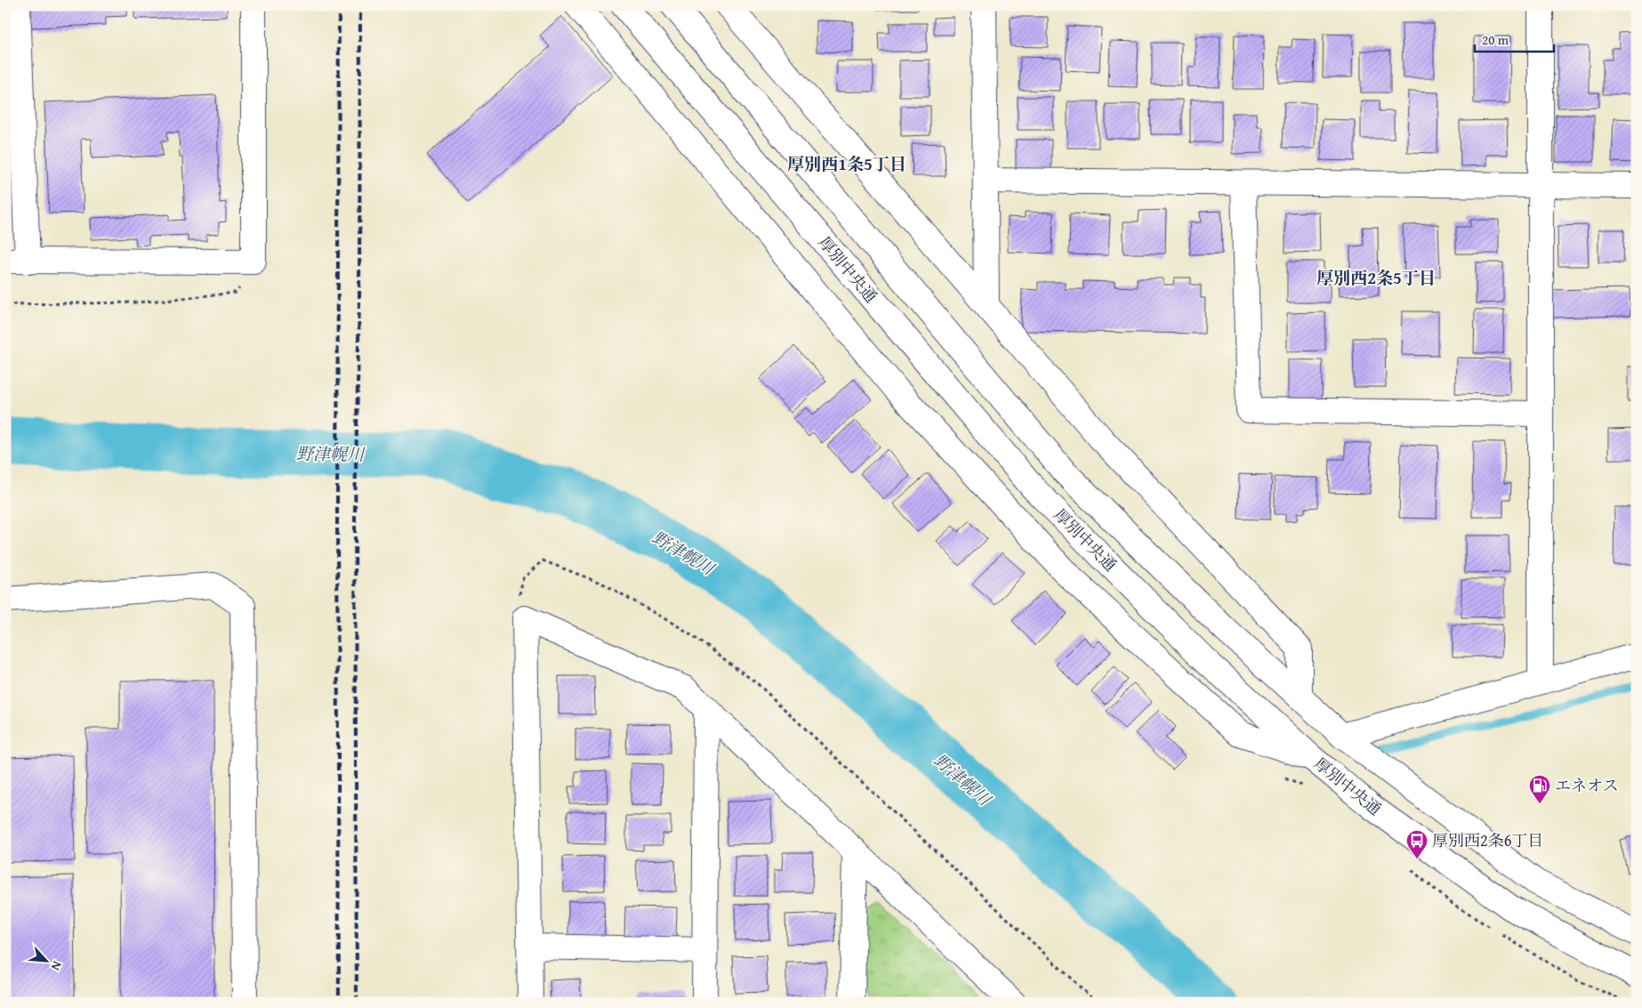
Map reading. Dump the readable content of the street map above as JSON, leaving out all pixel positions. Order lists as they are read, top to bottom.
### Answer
{
  "streets": {
    "street": ["厚別中央通"]
  },
  "districts": ["厚別西1条5丁目", "厚別西2条5丁目"],
  "water": ["野津幌川"],
  "places": {
    "fuel station": ["エネオス"],
    "bus stop": ["厚別西2条6丁目"]
  },
  "scale_bar": "20 m",
  "north": "bottom right"
}
